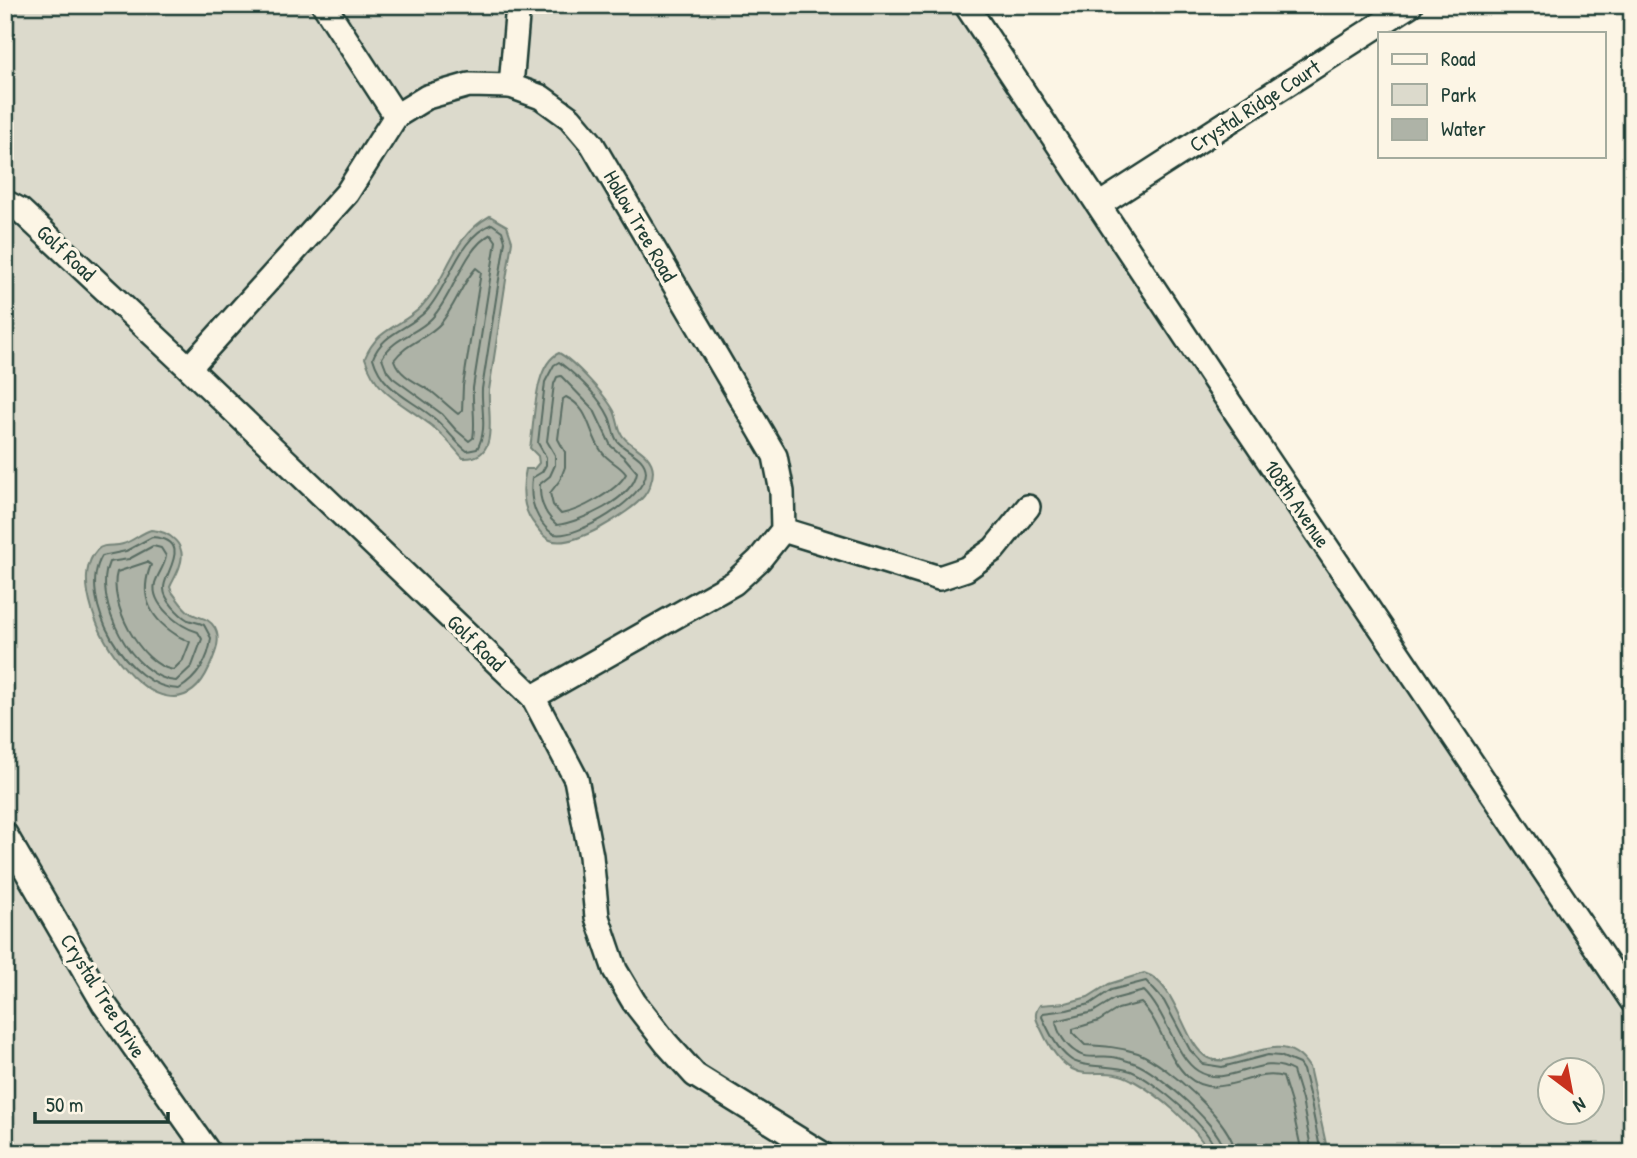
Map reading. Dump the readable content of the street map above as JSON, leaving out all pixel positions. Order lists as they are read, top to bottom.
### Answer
{
  "streets": {
    "street": [
      "Crystal Ridge Court",
      "Hollow Tree Road",
      "Golf Road",
      "108th Avenue",
      "Crystal Tree Drive"
    ]
  },
  "crossings": [
    ["Crystal Ridge Court", "108th Avenue"],
    ["Hollow Tree Road", "Golf Road"]
  ],
  "legend": ["Road", "Park", "Water"],
  "scale_bar": "50 m",
  "north": "bottom right"
}
